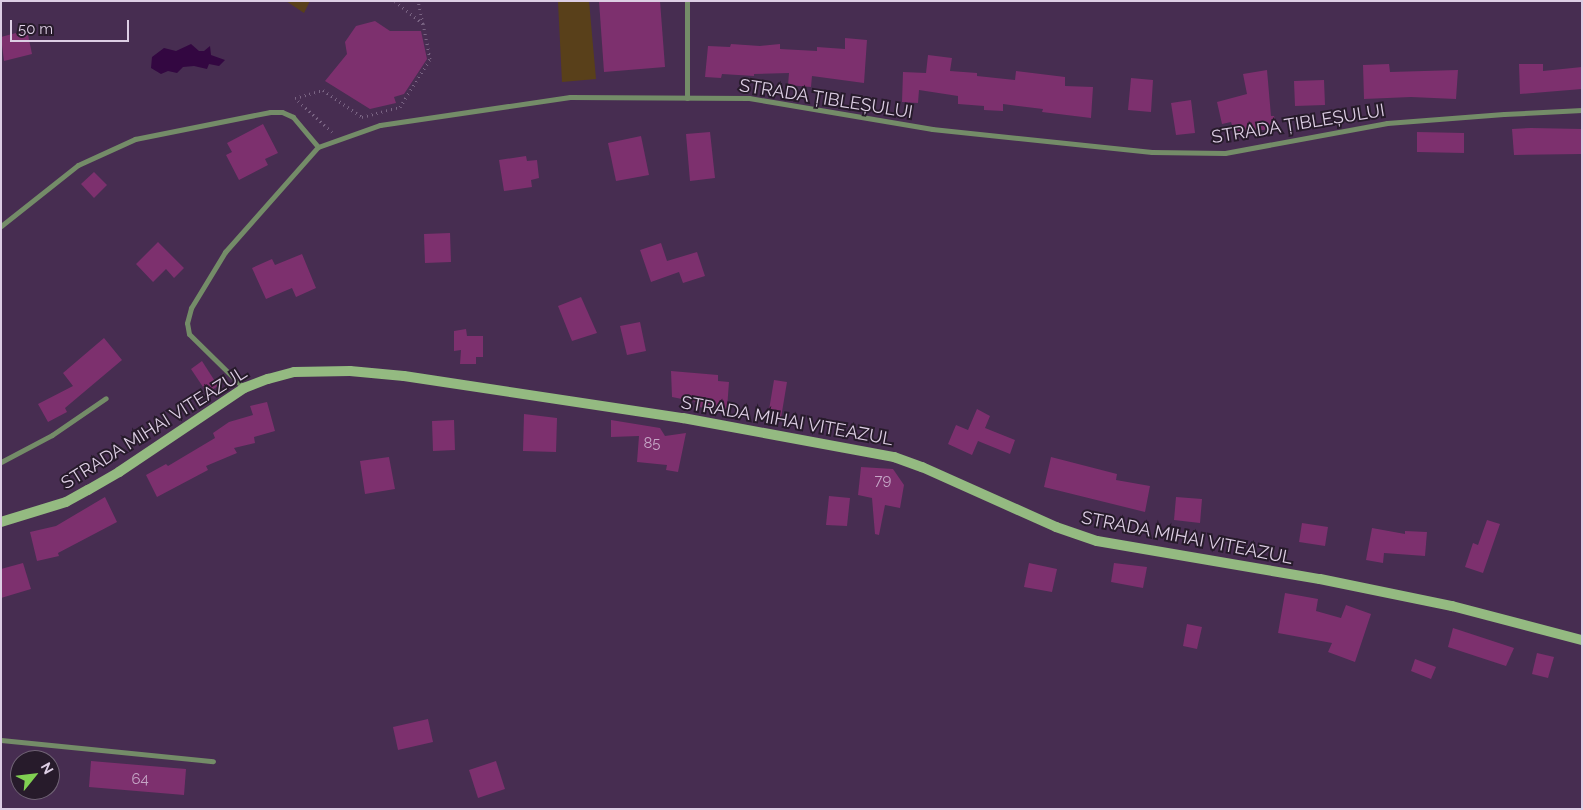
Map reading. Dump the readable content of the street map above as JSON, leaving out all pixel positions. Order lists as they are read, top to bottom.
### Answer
{
  "streets": {
    "main road": ["STRADA MIHAI VITEAZUL"],
    "street": ["STRADA ȚIBLEȘULUI"]
  },
  "house_numbers": ["85", "79", "64"],
  "scale_bar": "50 m",
  "north": "top right"
}
